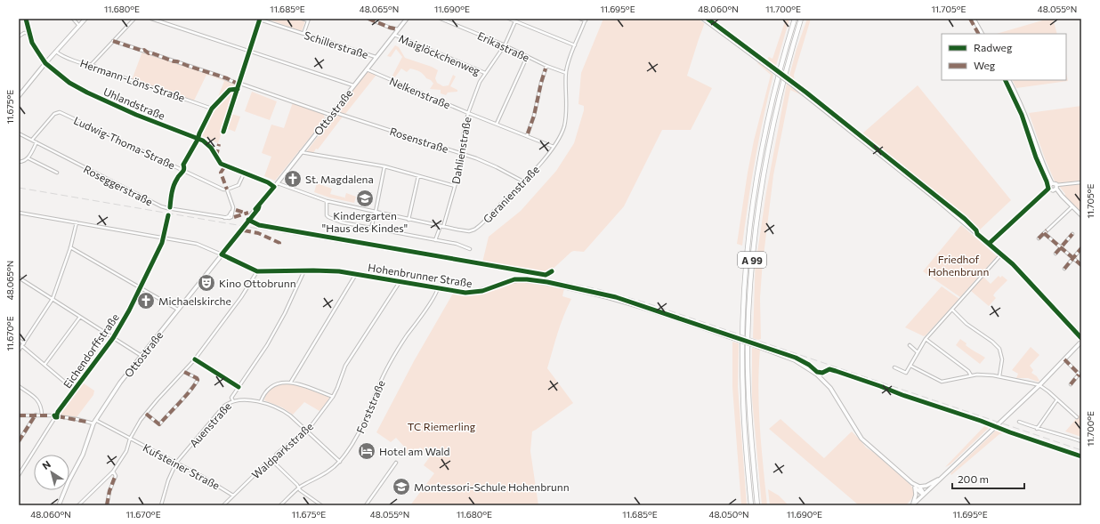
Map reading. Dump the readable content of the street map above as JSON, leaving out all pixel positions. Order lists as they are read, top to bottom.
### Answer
{
  "streets": {
    "highway": ["A 99"],
    "street": [
      "Schillerstraße",
      "Erikastraße",
      "Maiglöckchenweg",
      "Hermann-Löns-Straße",
      "Nelkenstraße",
      "Uhlandstraße",
      "Ottostraße",
      "Rosenstraße",
      "Ludwig-Thoma-Straße",
      "Dahlienstraße",
      "Roseggerstraße",
      "Geranienstraße",
      "Hohenbrunner Straße",
      "Eichendorffstraße",
      "Forststraße",
      "Auenstraße",
      "Waldparkstraße",
      "Kufsteiner Straße"
    ]
  },
  "crossings": [
    ["Schillerstraße", "Ottostraße"],
    ["Erikastraße", "Dahlienstraße"],
    ["Erikastraße", "Geranienstraße"],
    ["Maiglöckchenweg", "Ottostraße"],
    ["Maiglöckchenweg", "Dahlienstraße"],
    ["Nelkenstraße", "Ottostraße"],
    ["Nelkenstraße", "Dahlienstraße"],
    ["Nelkenstraße", "Geranienstraße"],
    ["Uhlandstraße", "Ottostraße"],
    ["Ottostraße", "Rosenstraße"],
    ["Ottostraße", "Hohenbrunner Straße"],
    ["Ottostraße", "Kufsteiner Straße"],
    ["Rosenstraße", "Dahlienstraße"],
    ["Rosenstraße", "Geranienstraße"],
    ["Ludwig-Thoma-Straße", "Roseggerstraße"],
    ["Dahlienstraße", "Geranienstraße"],
    ["Hohenbrunner Straße", "Forststraße"],
    ["Hohenbrunner Straße", "Auenstraße"],
    ["Hohenbrunner Straße", "Waldparkstraße"],
    ["Auenstraße", "Kufsteiner Straße"],
    ["Waldparkstraße", "Kufsteiner Straße"]
  ],
  "parks": ["Friedhof Hohenbrunn", "TC Riemerling"],
  "places": {
    "church": ["St. Magdalena", "Michaelskirche"],
    "school or university": ["Kindergarten \"Haus des Kindes\"", "Montessori-Schule Hohenbrunn"],
    "theatre": ["Kino Ottobrunn"],
    "hotel": ["Hotel am Wald"]
  },
  "legend": ["Radweg", "Weg"],
  "scale_bar": "200 m",
  "north": "top left",
  "coordinates": [
    "11.680°E",
    "11.685°E",
    "48.065°N",
    "11.690°E",
    "11.695°E",
    "48.060°N",
    "11.700°E",
    "11.705°E",
    "48.055°N",
    "11.675°E",
    "11.670°E",
    "48.050°N"
  ]
}
